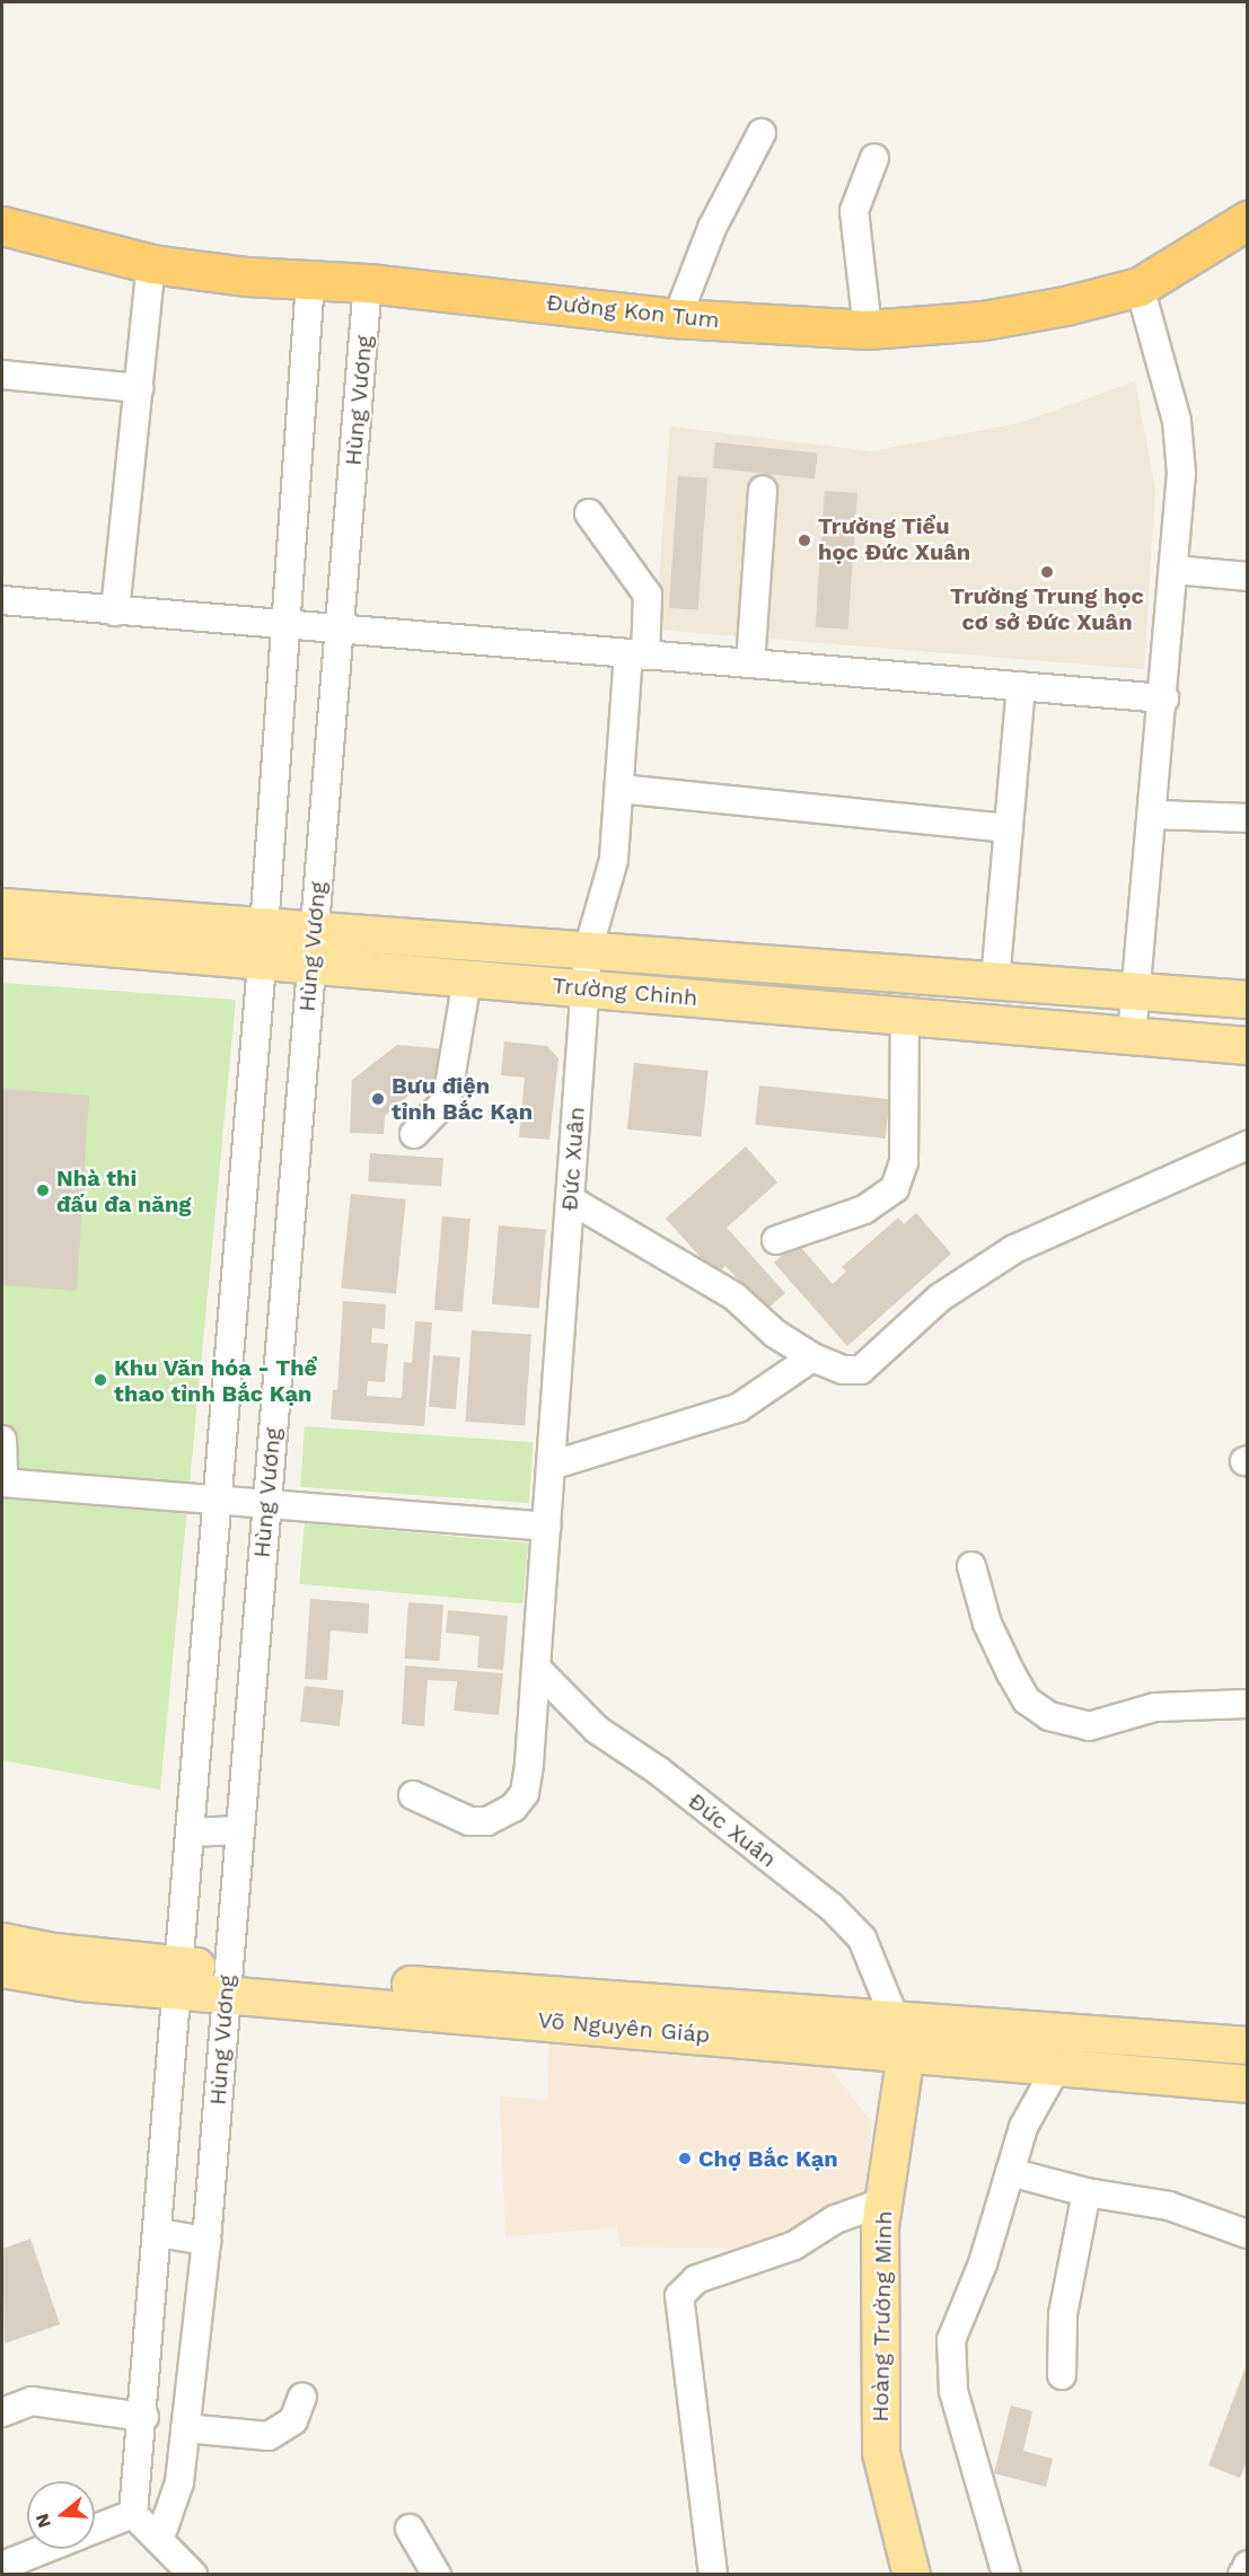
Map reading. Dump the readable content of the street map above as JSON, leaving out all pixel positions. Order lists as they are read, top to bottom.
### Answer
{
  "streets": {
    "highway": ["Đường Kon Tum"],
    "main road": ["Trường Chinh", "Võ Nguyên Giáp", "Hoàng Trường Minh"],
    "street": ["Hùng Vương", "Đức Xuân"]
  },
  "crossings": [
    ["Đường Kon Tum", "Hùng Vương"],
    ["Hùng Vương", "Trường Chinh"],
    ["Hùng Vương", "Võ Nguyên Giáp"],
    ["Trường Chinh", "Đức Xuân"],
    ["Đức Xuân", "Võ Nguyên Giáp"],
    ["Đức Xuân", "Hoàng Trường Minh"],
    ["Võ Nguyên Giáp", "Hoàng Trường Minh"]
  ],
  "places": [
    "Trường Tiểu học Đức Xuân",
    "Trường Trung học cơ sở Đức Xuân",
    "Bưu điện tỉnh Bắc Kạn",
    "Nhà thi đấu đa năng",
    "Khu Văn hóa - Thể thao tỉnh Bắc Kạn",
    "Chợ Bắc Kạn"
  ],
  "north": "left"
}
